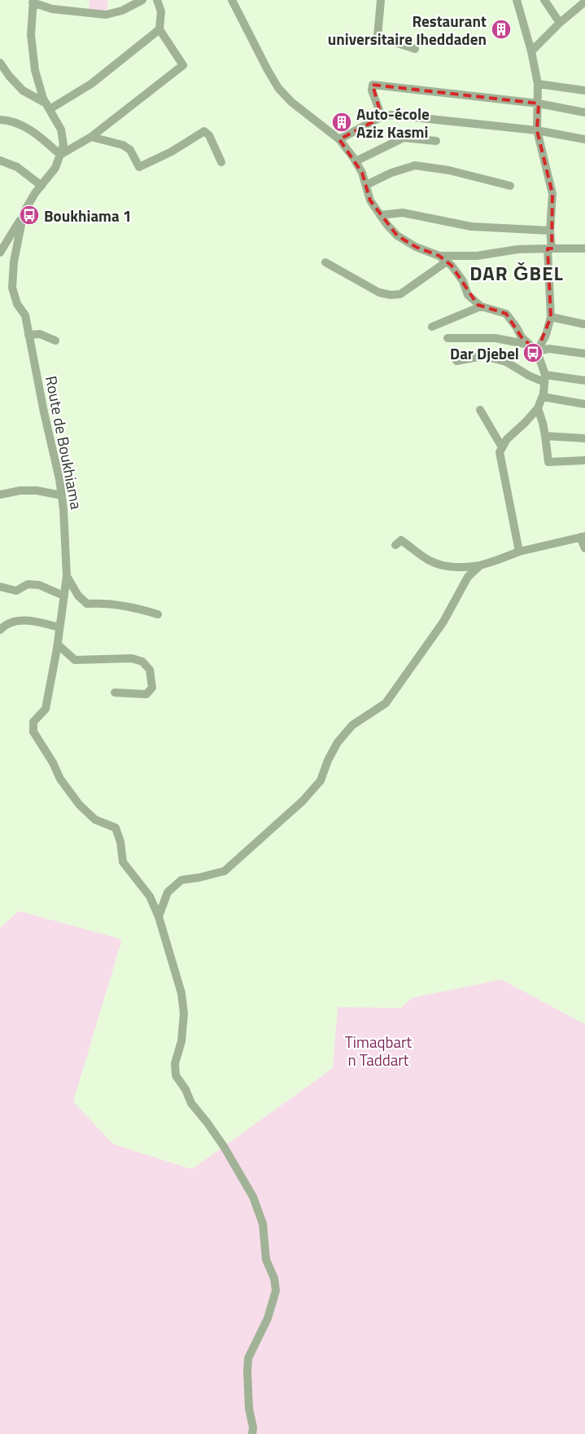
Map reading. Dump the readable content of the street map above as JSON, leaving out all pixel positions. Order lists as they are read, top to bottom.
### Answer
{
  "streets": {
    "street": ["Route de Boukhiama"]
  },
  "districts": ["DAR ǦBEL"],
  "parks": ["Timaqbart n Taddart"],
  "places": {
    "building": ["Restaurant universitaire Iheddaden", "Auto-école Aziz Kasmi"],
    "bus stop": ["Boukhiama 1", "Dar Djebel"]
  }
}
